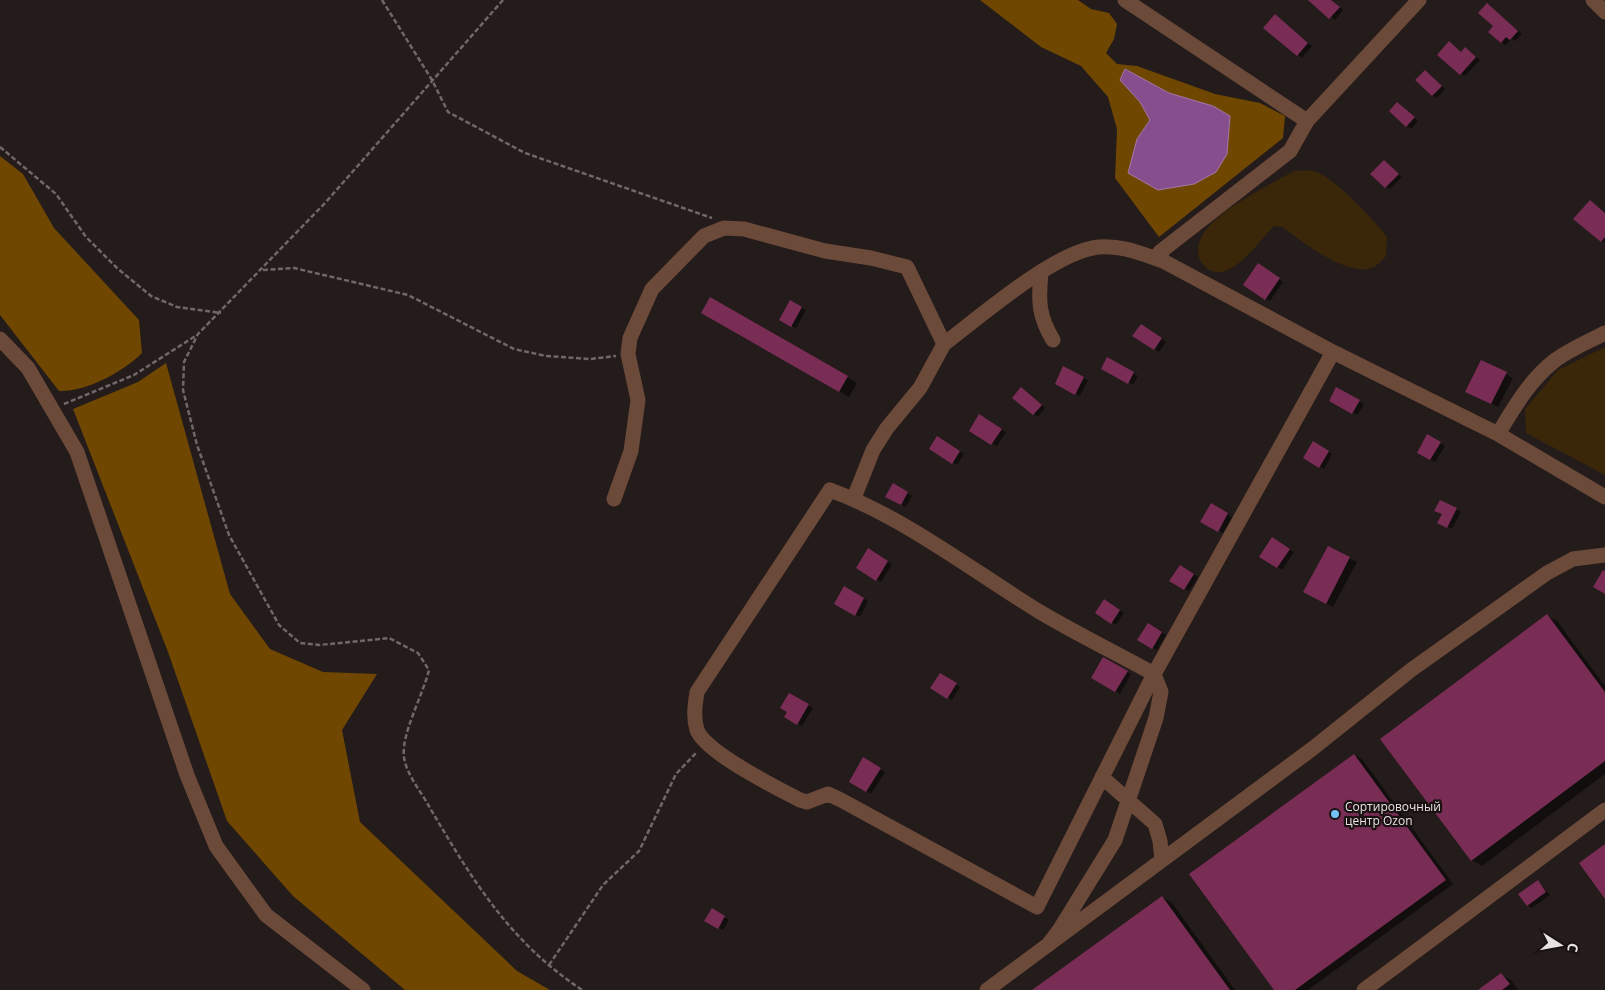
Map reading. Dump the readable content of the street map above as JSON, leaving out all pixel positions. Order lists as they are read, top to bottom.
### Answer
{
  "places": ["Сортировочный центр Ozon"],
  "north": "right"
}
